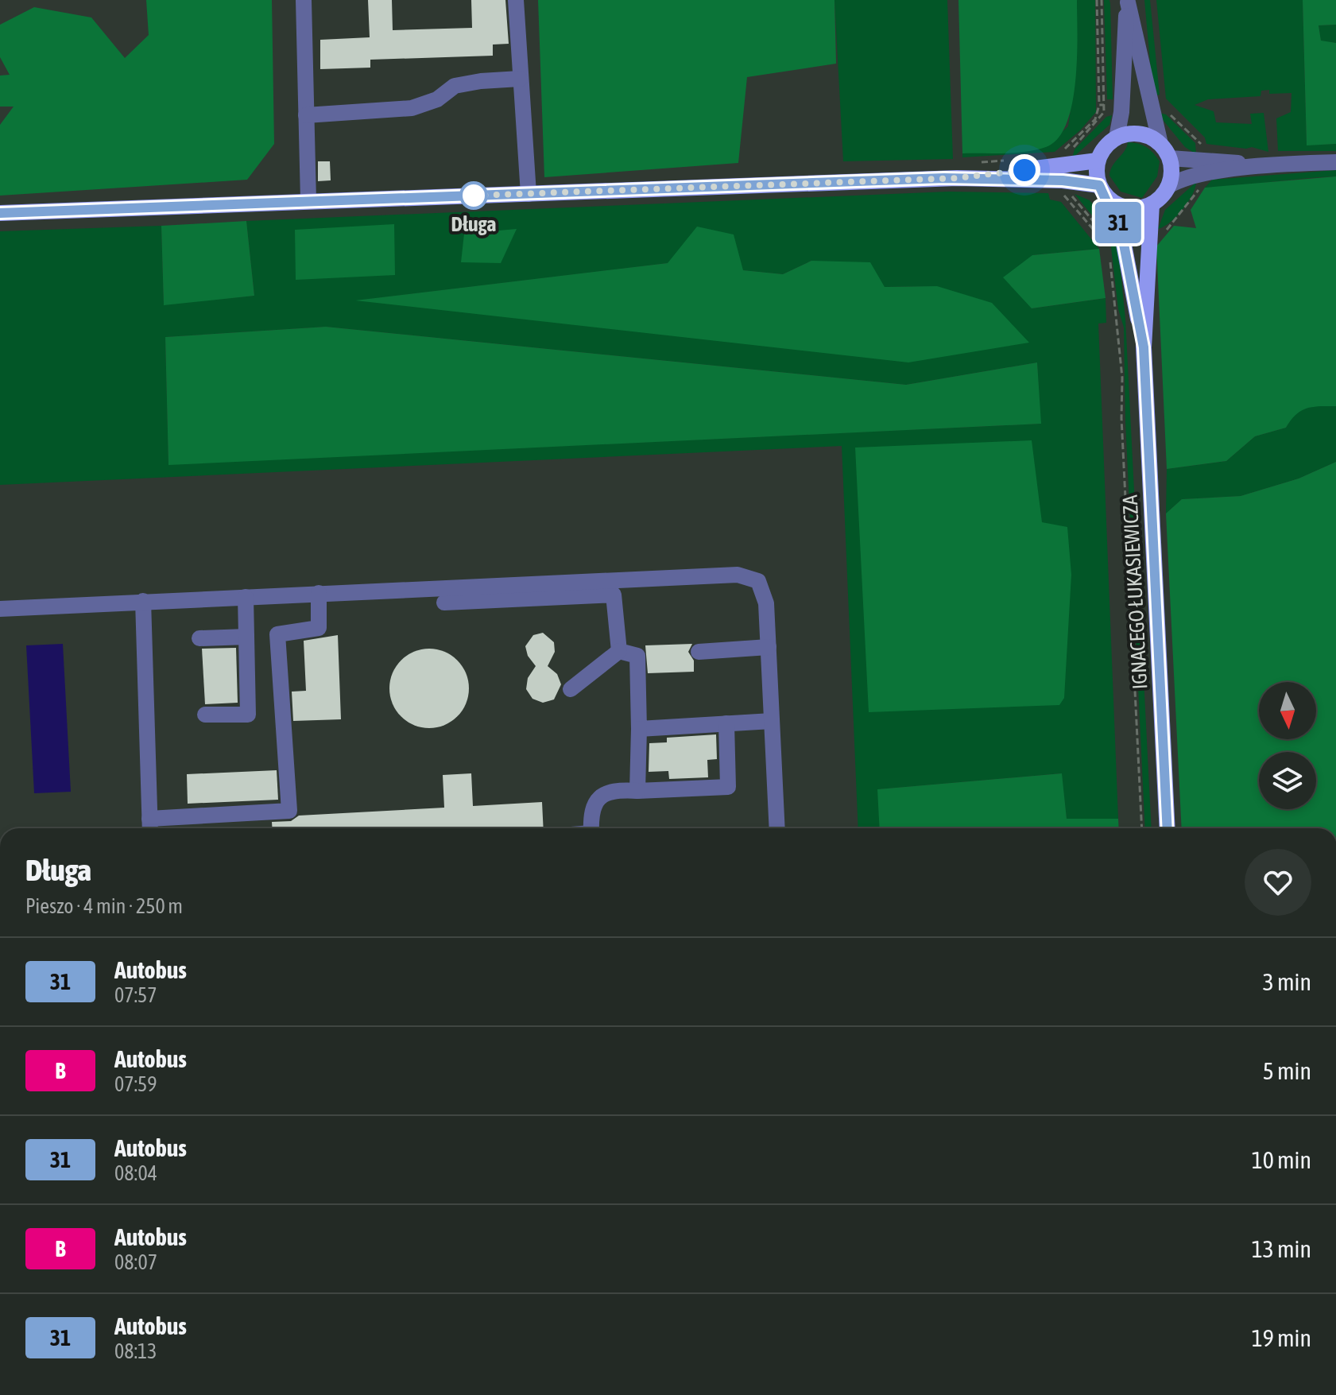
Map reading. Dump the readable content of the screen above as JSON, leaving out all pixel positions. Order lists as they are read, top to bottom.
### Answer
{
  "streets": {
    "main road": ["IGNACEGO ŁUKASIEWICZA"]
  },
  "places": ["Długa"],
  "lines": ["bus line 31"],
  "north": "bottom",
  "page": {
    "on_map": "31",
    "heading": ["Długa", "Pieszo · 4 min · 250 m"],
    "list": [
      {
        "mark": "31",
        "name": "Autobus",
        "note": "07:57",
        "value": "3 min"
      },
      {
        "mark": "B",
        "name": "Autobus",
        "note": "07:59",
        "value": "5 min"
      },
      {
        "mark": "31",
        "name": "Autobus",
        "note": "08:04",
        "value": "10 min"
      },
      {
        "mark": "B",
        "name": "Autobus",
        "note": "08:07",
        "value": "13 min"
      },
      {
        "mark": "31",
        "name": "Autobus",
        "note": "08:13",
        "value": "19 min"
      }
    ]
  }
}
